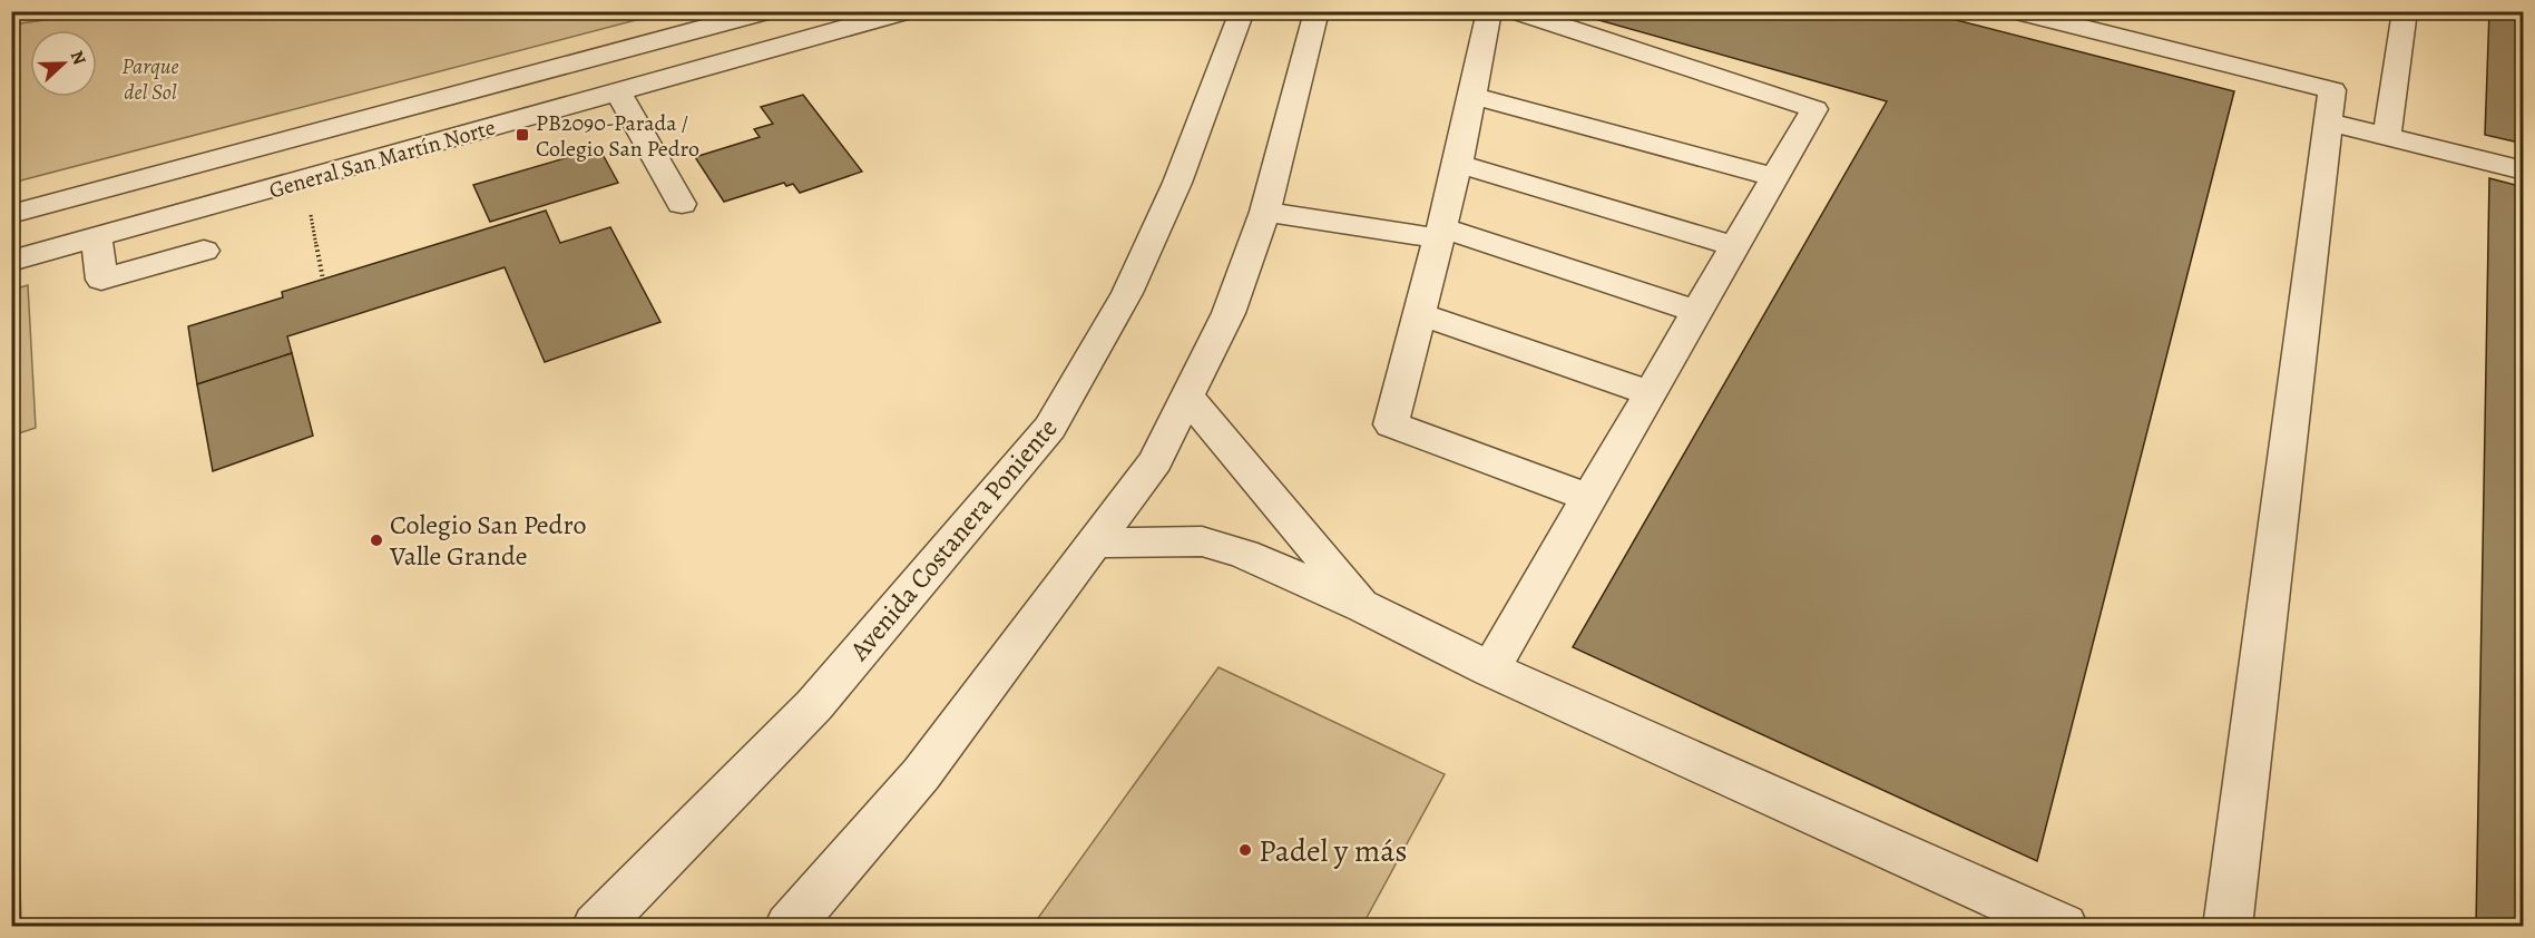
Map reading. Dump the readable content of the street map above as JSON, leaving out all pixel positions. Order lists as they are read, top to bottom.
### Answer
{
  "streets": {
    "street": ["General San Martín Norte", "Avenida Costanera Poniente"]
  },
  "parks": ["Parque del Sol"],
  "places": {
    "transit": ["PB2090-Parada / Colegio San Pedro"],
    "other": ["Colegio San Pedro Valle Grande", "Padel y más"]
  },
  "north": "right"
}
